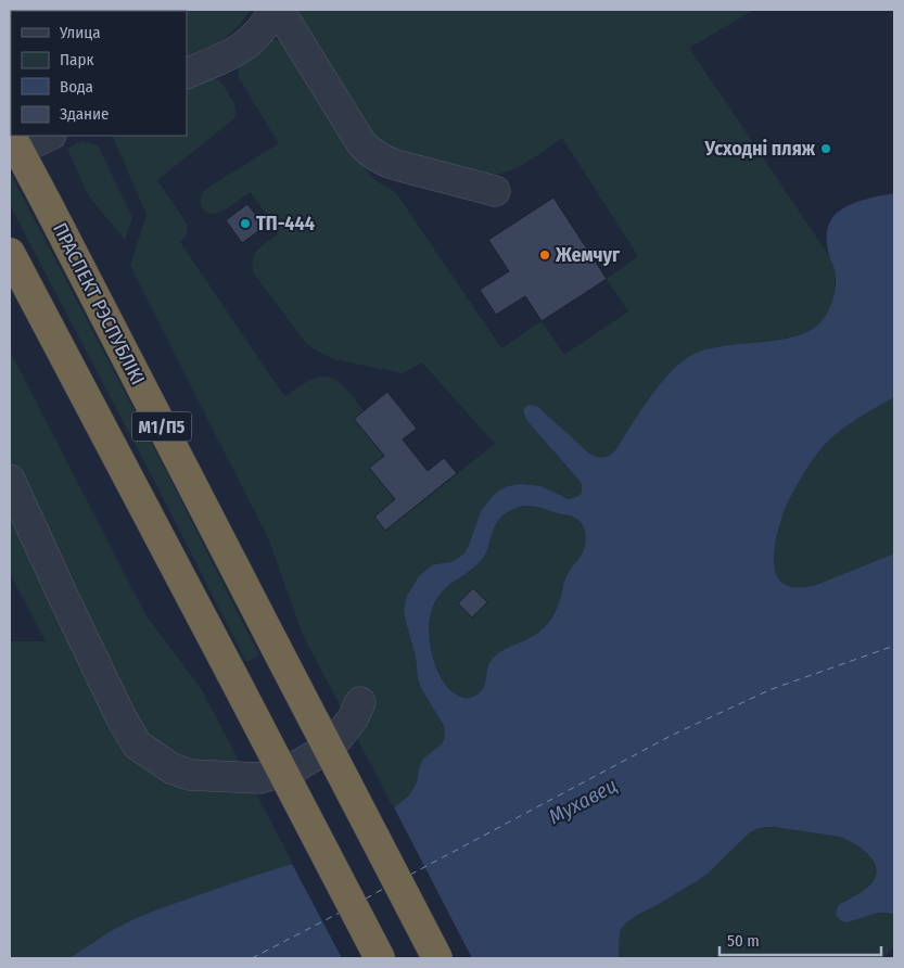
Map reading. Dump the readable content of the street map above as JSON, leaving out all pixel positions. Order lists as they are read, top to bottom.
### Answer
{
  "streets": {
    "highway": ["ПРАСПЕКТ РЭСПУБЛІКІ", "М1/П5"]
  },
  "water": ["Мухавец"],
  "places": ["Усходні пляж", "ТП-444", "Жемчуг"],
  "legend": [
    "Улица",
    "Парк",
    "Вода",
    "Здание"
  ],
  "scale_bar": "50 m"
}
